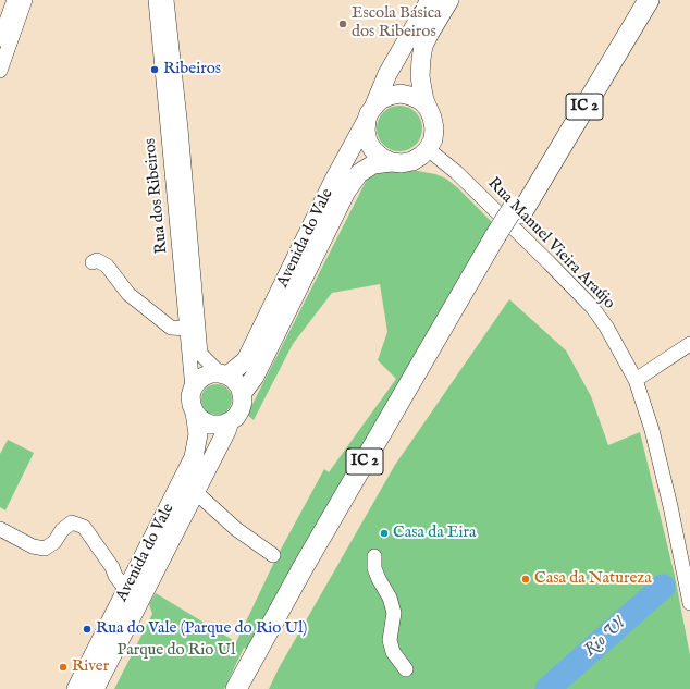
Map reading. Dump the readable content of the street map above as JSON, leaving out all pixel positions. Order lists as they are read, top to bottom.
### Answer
{
  "streets": {
    "highway": ["IC 2"],
    "main road": ["Avenida do Vale"],
    "street": ["Rua dos Ribeiros", "Rua Manuel Vieira Araújo"]
  },
  "crossings": [
    ["Rua dos Ribeiros", "Avenida do Vale"],
    ["Avenida do Vale", "Rua Manuel Vieira Araújo"]
  ],
  "water": ["Rio Ul"],
  "parks": ["Parque do Rio Ul"],
  "places": [
    "Escola Básica dos Ribeiros",
    "Ribeiros",
    "Casa da Eira",
    "Casa da Natureza",
    "Rua do Vale (Parque do Rio Ul)",
    "River"
  ]
}
